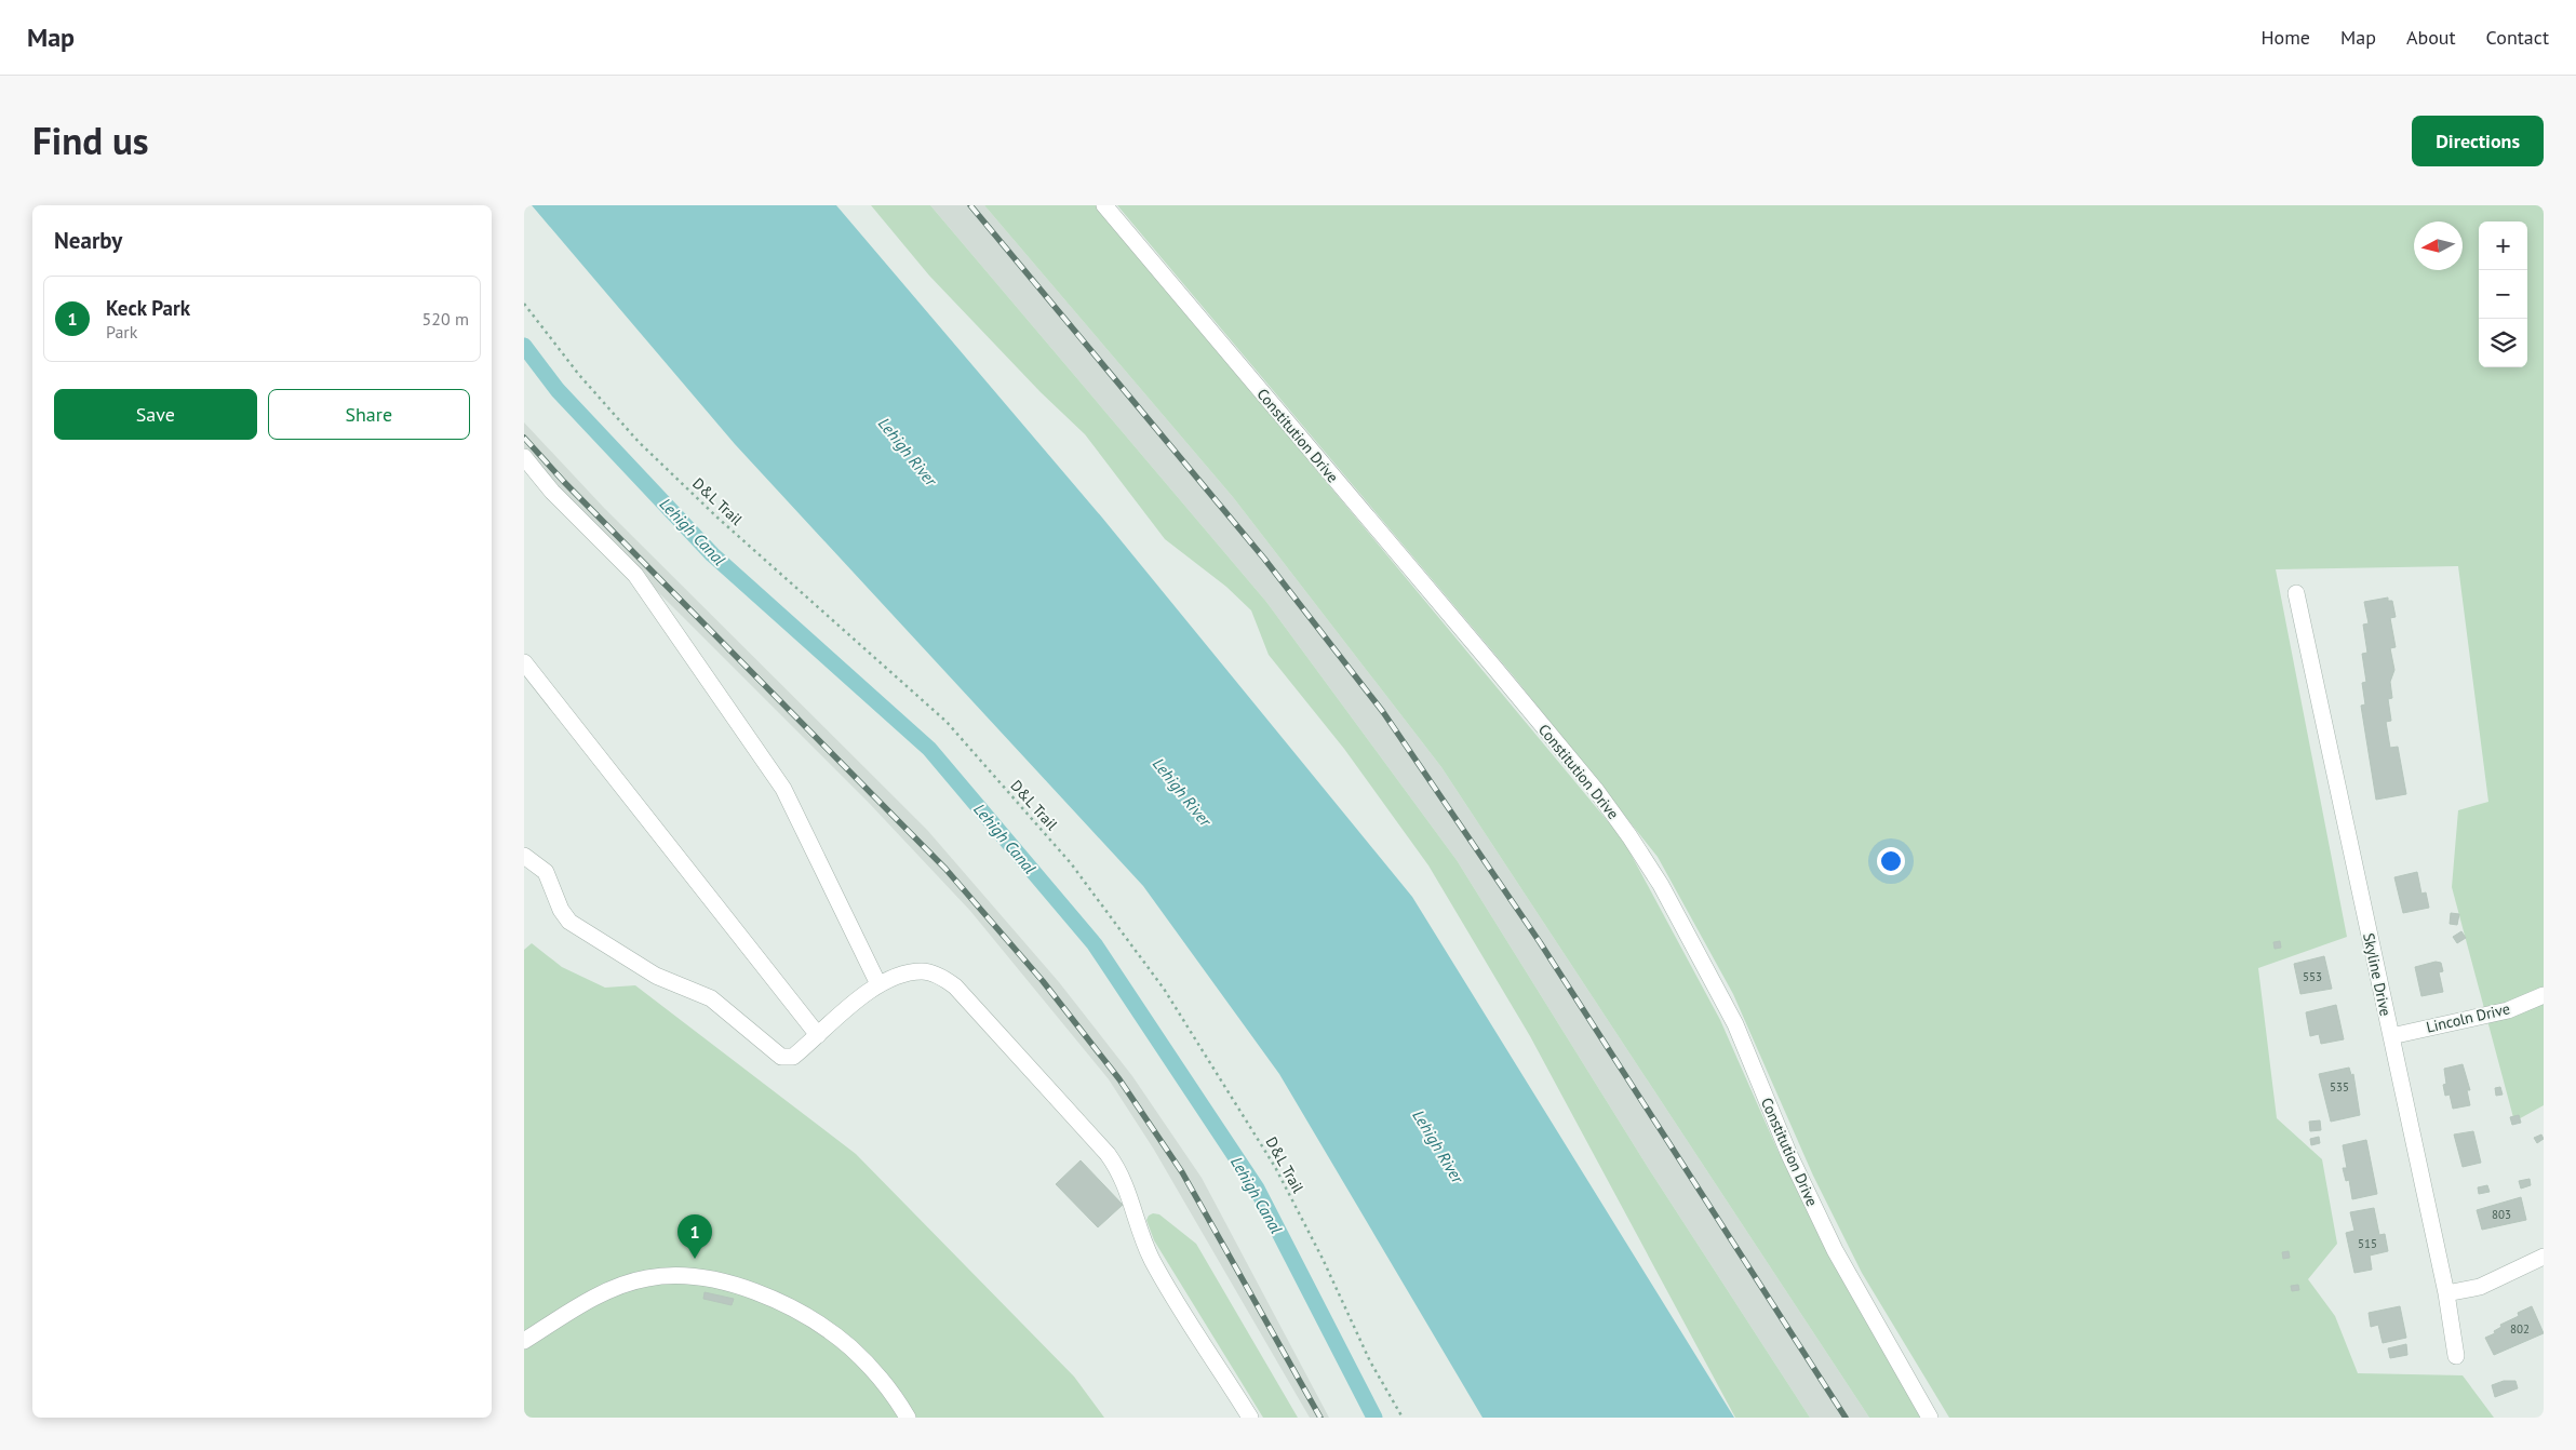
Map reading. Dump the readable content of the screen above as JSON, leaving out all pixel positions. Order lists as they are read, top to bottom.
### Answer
{
  "streets": {
    "street": ["Constitution Drive", "Skyline Drive", "Lincoln Drive"],
    "path": ["D&L Trail"]
  },
  "crossings": [
    ["Skyline Drive", "Lincoln Drive"]
  ],
  "water": ["Lehigh River", "Lehigh Canal"],
  "house_numbers": [
    "553",
    "535",
    "803",
    "515",
    "802"
  ],
  "north": "left",
  "page": {
    "header": "Map",
    "nav": [
      "Home",
      "Map",
      "About",
      "Contact"
    ],
    "title": "Find us",
    "buttons": [
      "Directions",
      ["Save", "Share"]
    ],
    "heading": "Nearby",
    "map_buttons": ["+", "−"],
    "list": [
      {
        "mark": "1",
        "name": "Keck Park",
        "note": "Park",
        "value": "520 m"
      }
    ],
    "pins": "1"
  }
}
